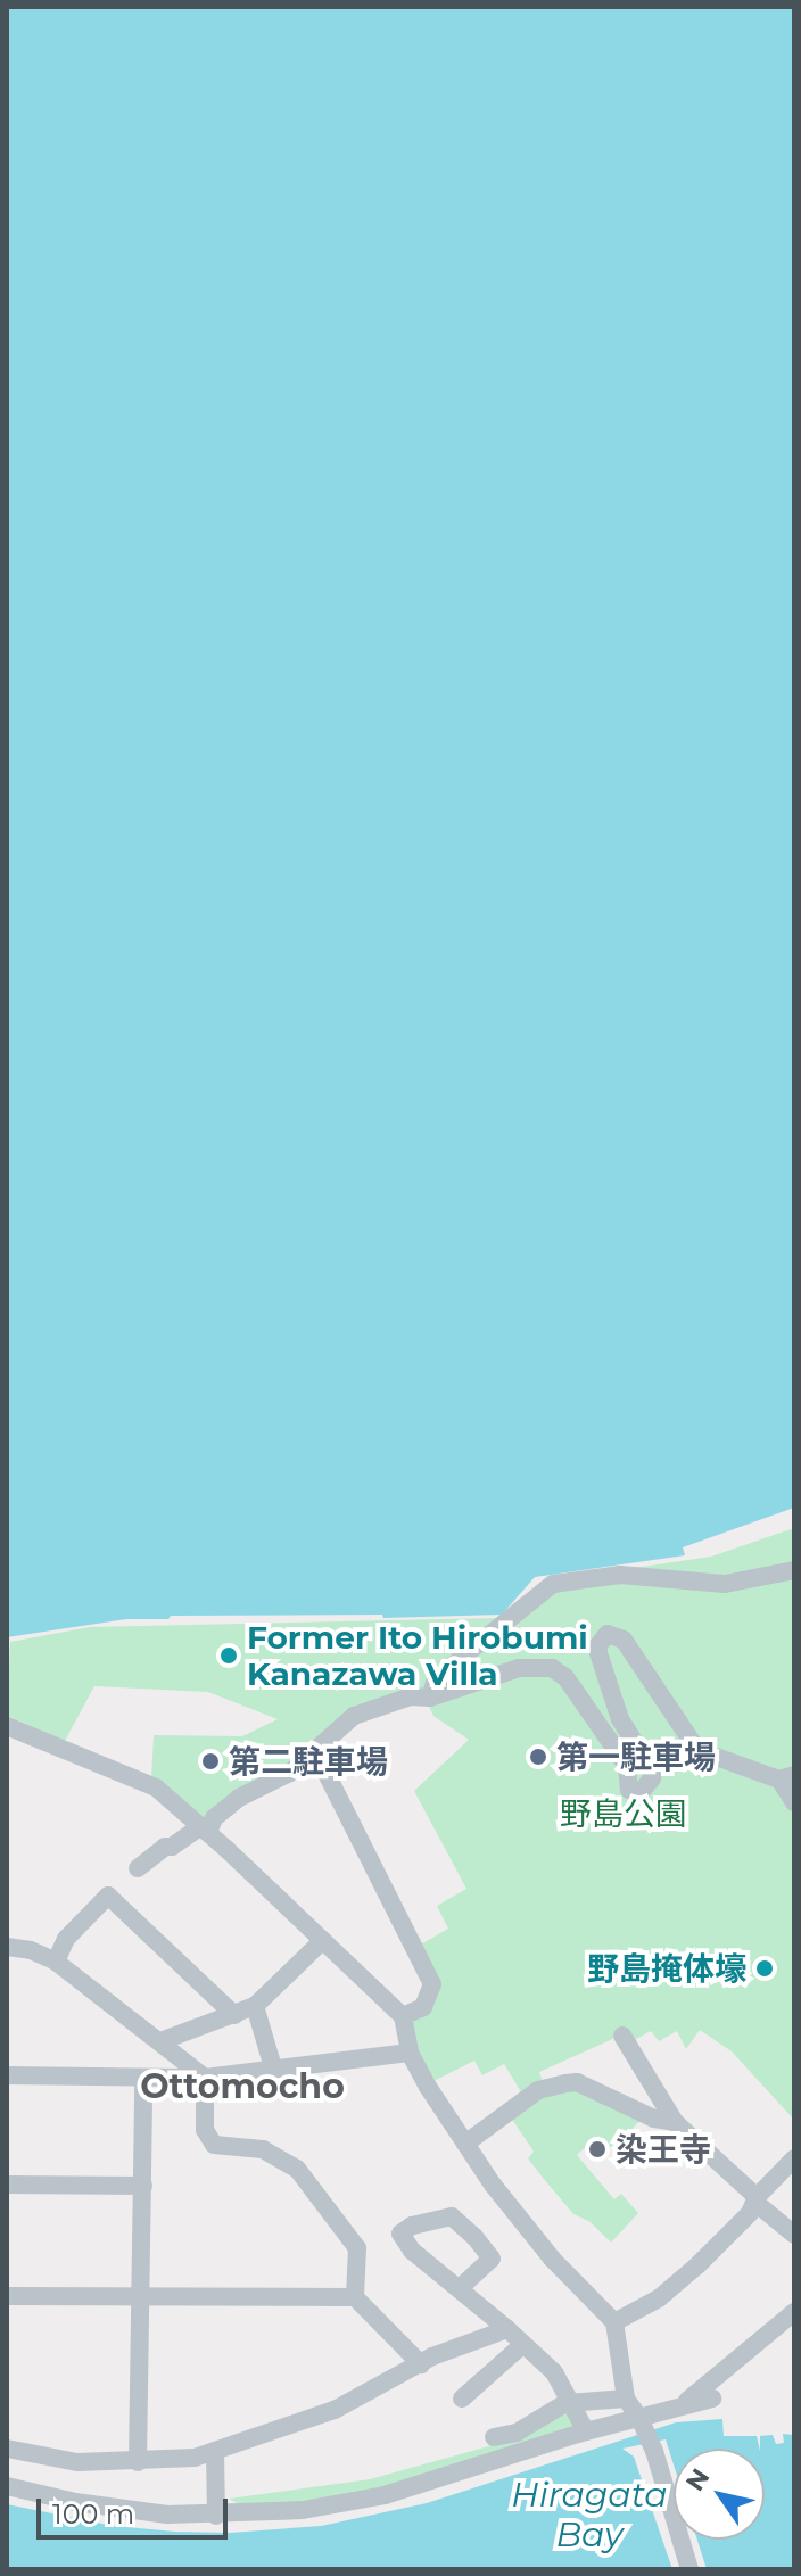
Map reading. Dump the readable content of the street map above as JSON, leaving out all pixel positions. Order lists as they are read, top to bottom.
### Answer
{
  "districts": ["Ottomocho"],
  "water": ["Hiragata Bay"],
  "parks": ["野島公園"],
  "places": [
    "Former Ito Hirobumi Kanazawa Villa",
    "第一駐車場",
    "第二駐車場",
    "野島掩体壕",
    "染王寺"
  ],
  "scale_bar": "100 m",
  "north": "top left"
}
